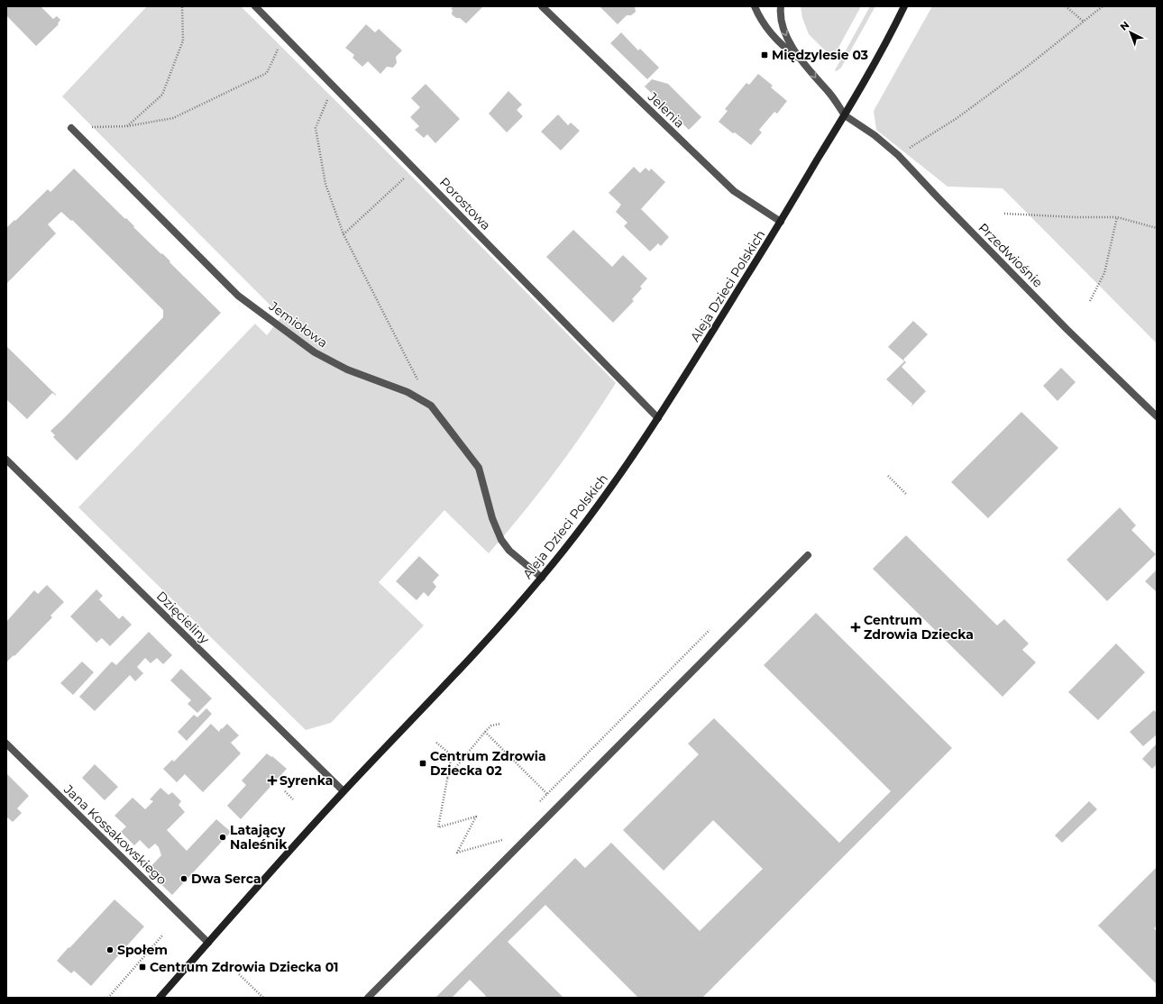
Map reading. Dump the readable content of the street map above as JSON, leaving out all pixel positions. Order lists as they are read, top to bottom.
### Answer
{
  "streets": {
    "street": [
      "Jelenia",
      "Porostowa",
      "Przedwiośnie",
      "Aleja Dzieci Polskich",
      "Jemiołowa",
      "Dzięcieliny",
      "Jana Kossakowskiego"
    ]
  },
  "crossings": [
    ["Jelenia", "Aleja Dzieci Polskich"],
    ["Porostowa", "Aleja Dzieci Polskich"],
    ["Przedwiośnie", "Aleja Dzieci Polskich"],
    ["Aleja Dzieci Polskich", "Jemiołowa"],
    ["Aleja Dzieci Polskich", "Dzięcieliny"],
    ["Aleja Dzieci Polskich", "Jana Kossakowskiego"]
  ],
  "places": {
    "transit": ["Międzylesie 03", "Centrum Zdrowia Dziecka 02", "Centrum Zdrowia Dziecka 01"],
    "health": ["Centrum Zdrowia Dziecka", "Syrenka"],
    "other": ["Latający Naleśnik", "Dwa Serca", "Społem"]
  },
  "north": "top left"
}
